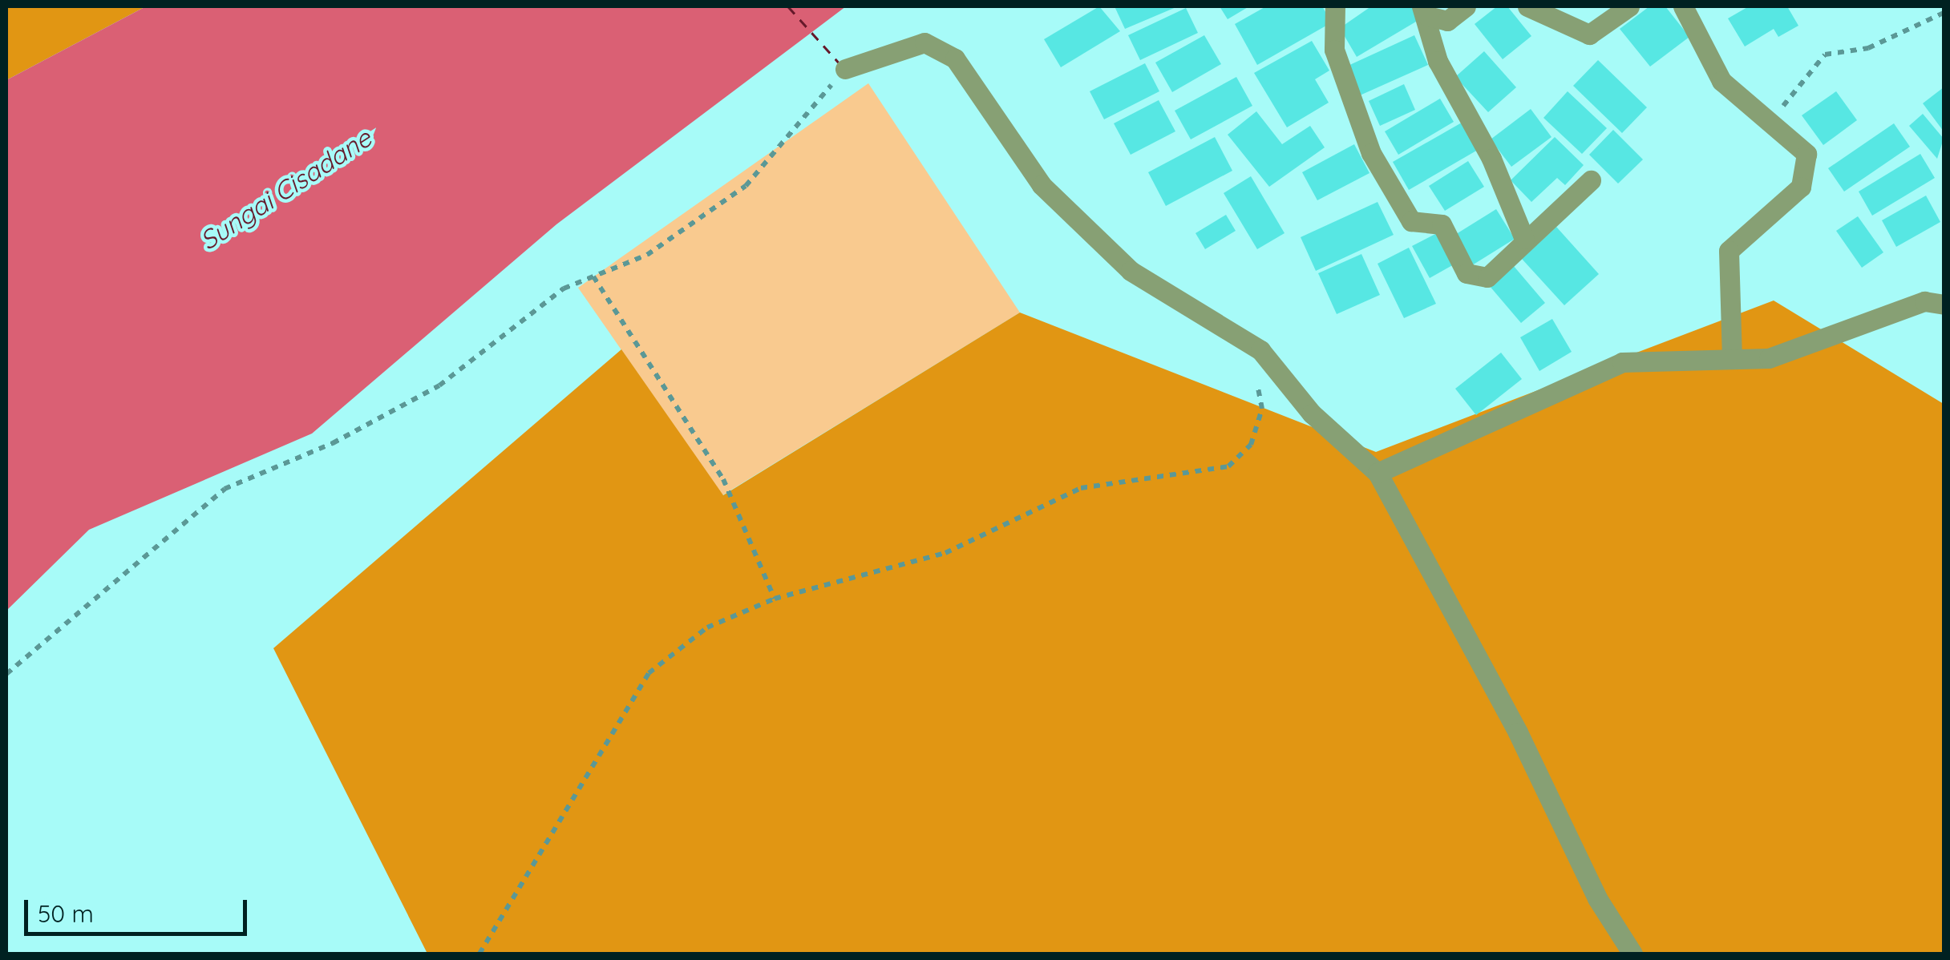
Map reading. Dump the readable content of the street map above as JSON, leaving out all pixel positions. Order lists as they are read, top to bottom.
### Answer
{
  "water": ["Sungai Cisadane"],
  "scale_bar": "50 m"
}
